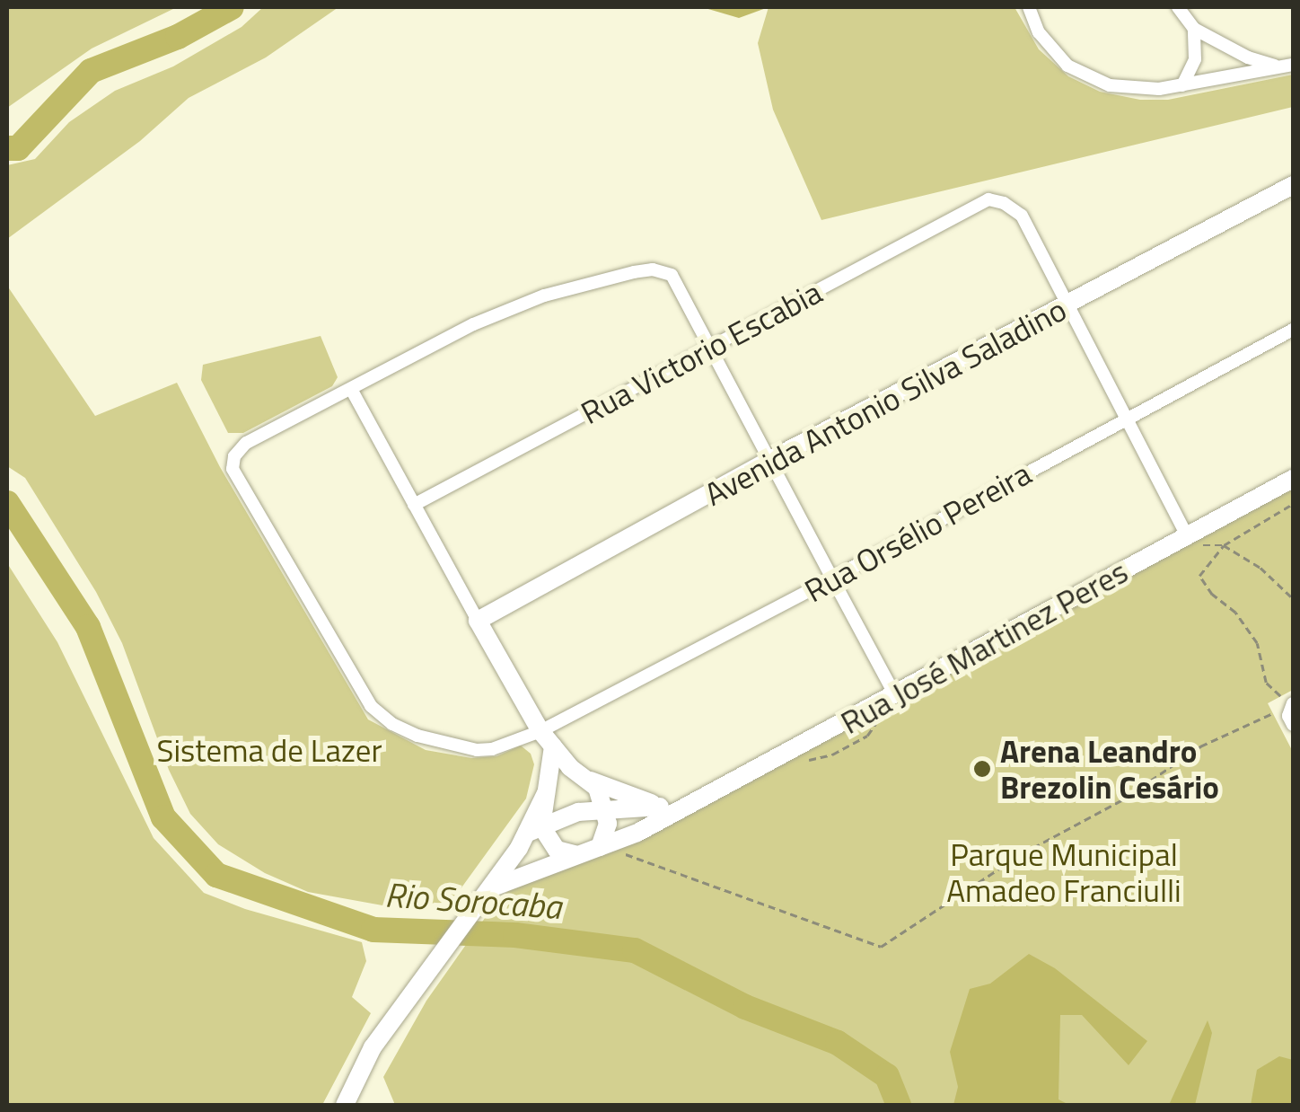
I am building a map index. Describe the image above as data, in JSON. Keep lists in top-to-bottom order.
{
  "streets": {
    "main road": ["Avenida Antonio Silva Saladino", "Rua José Martinez Peres"],
    "street": ["Rua Victorio Escabia", "Rua Orsélio Pereira"]
  },
  "crossings": [
    ["Rua Victorio Escabia", "Avenida Antonio Silva Saladino"]
  ],
  "water": ["Rio Sorocaba"],
  "parks": ["Sistema de Lazer", "Parque Municipal Amadeo Franciulli"],
  "places": ["Arena Leandro Brezolin Cesário"]
}
